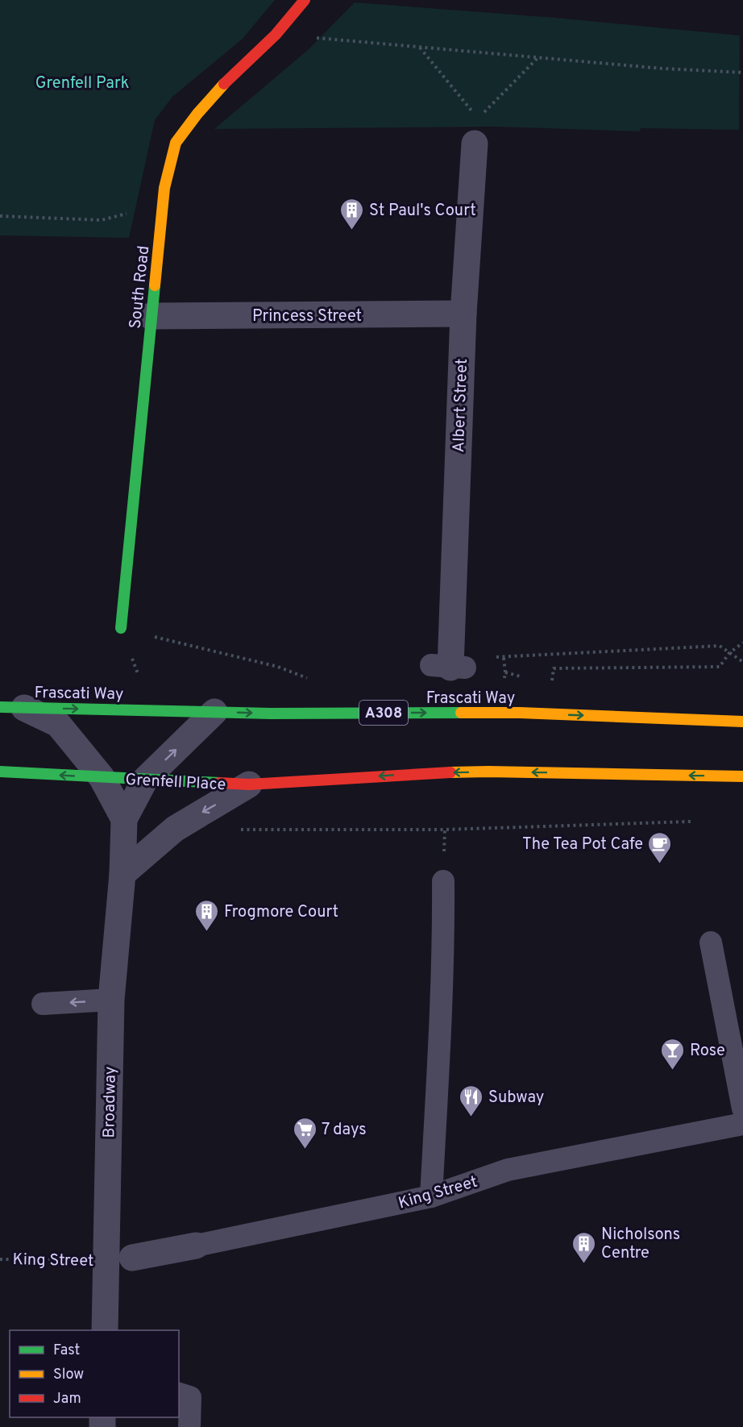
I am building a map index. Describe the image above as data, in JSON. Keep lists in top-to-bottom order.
{
  "streets": {
    "main road": [
      "South Road",
      "Frascati Way",
      "A308",
      "Grenfell Place"
    ],
    "street": [
      "Princess Street",
      "Albert Street",
      "Broadway",
      "King Street"
    ]
  },
  "crossings": [
    ["South Road", "Princess Street"],
    ["Princess Street", "Albert Street"],
    ["Frascati Way", "Grenfell Place"],
    ["Frascati Way", "Broadway"],
    ["Grenfell Place", "Broadway"],
    ["Broadway", "King Street"]
  ],
  "parks": ["Grenfell Park"],
  "places": {
    "building": ["St Paul's Court", "Frogmore Court", "Nicholsons Centre"],
    "cafe": ["The Tea Pot Cafe"],
    "bar": ["Rose"],
    "restaurant": ["Subway"],
    "supermarket": ["7 days"]
  },
  "legend": ["Fast", "Slow", "Jam"]
}
